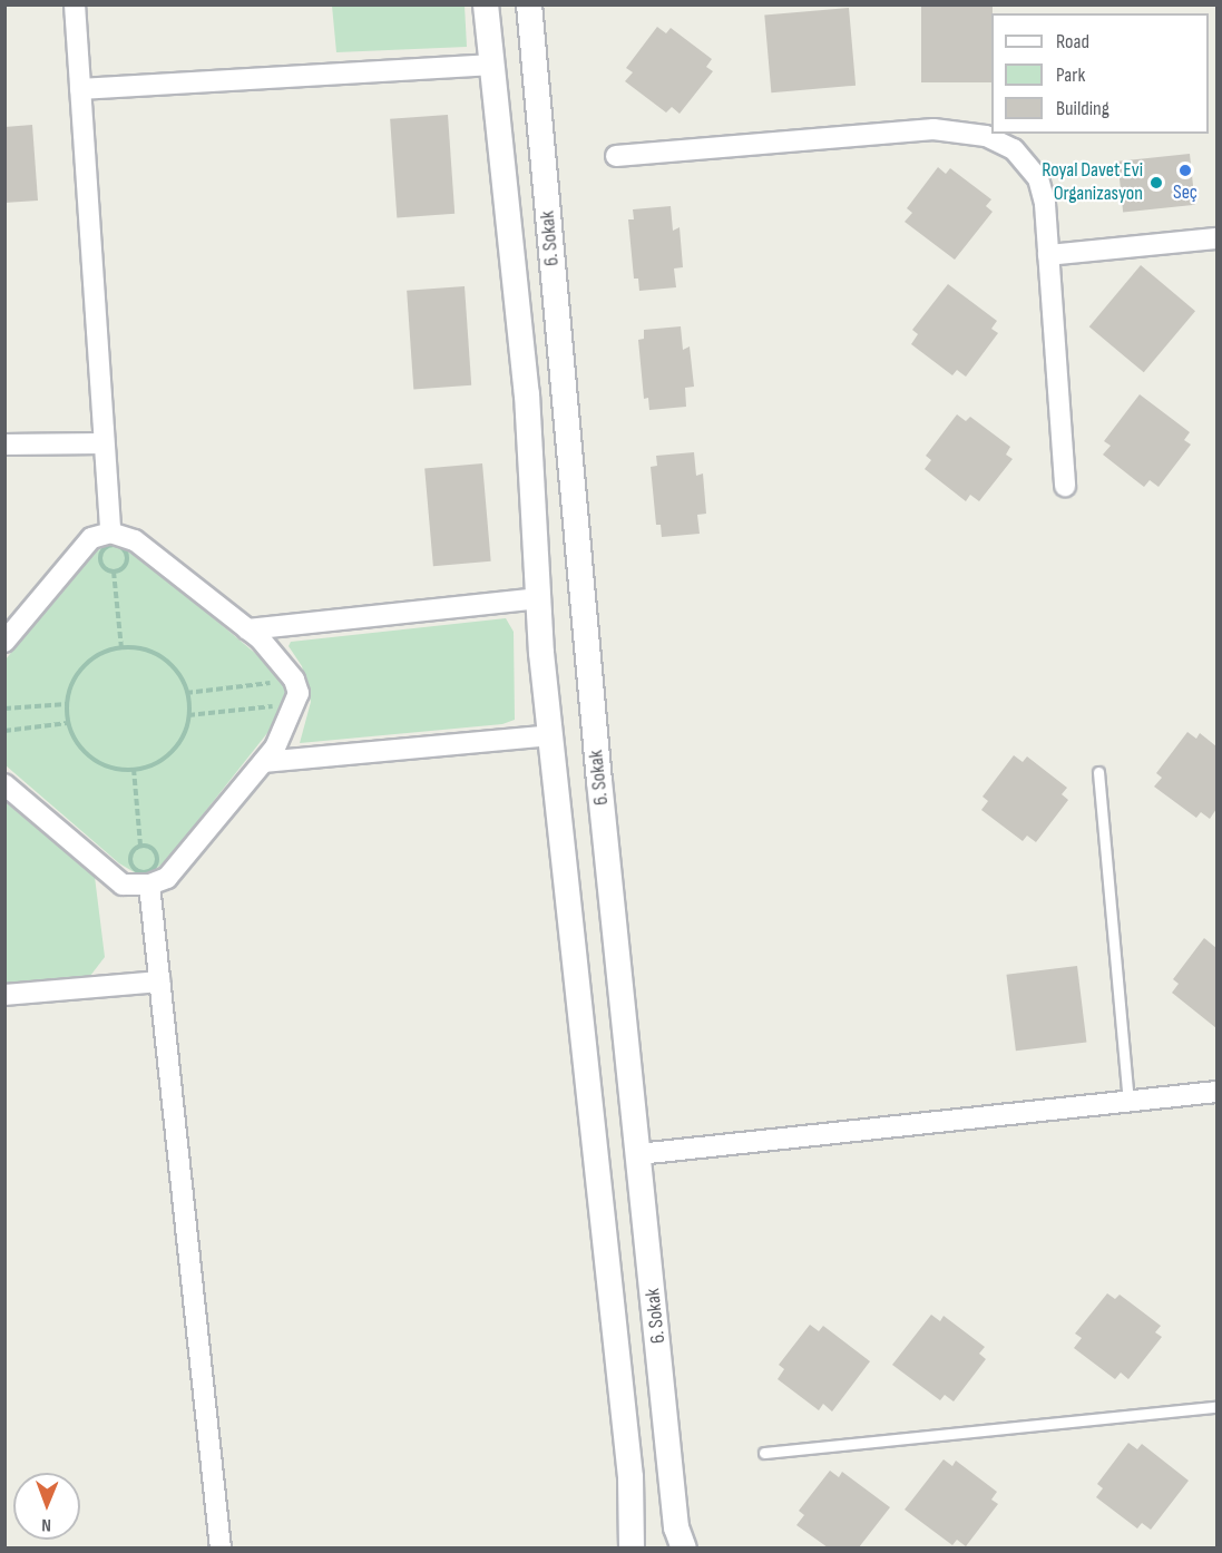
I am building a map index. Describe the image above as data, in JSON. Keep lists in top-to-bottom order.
{
  "streets": {
    "street": ["6. Sokak"]
  },
  "places": ["Seç", "Royal Davet Evi Organizasyon"],
  "legend": ["Road", "Park", "Building"],
  "north": "bottom"
}
